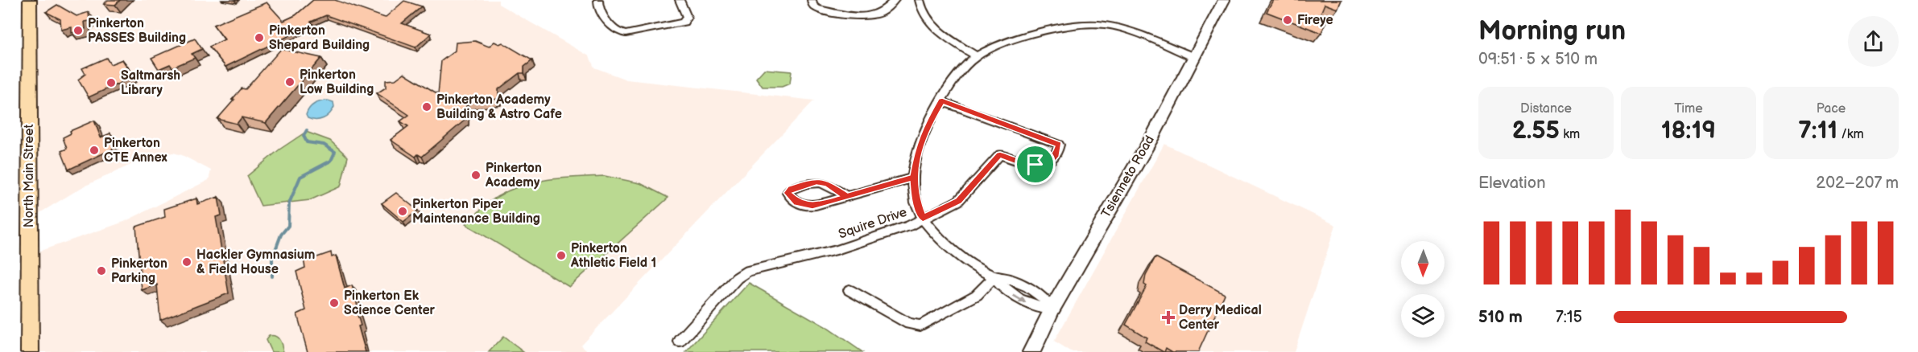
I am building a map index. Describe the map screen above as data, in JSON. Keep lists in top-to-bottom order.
{
  "streets": {
    "main road": ["North Main Street"],
    "street": ["Tsienneto Road", "Squire Drive"]
  },
  "places": {
    "other": [
      "Fireye",
      "Pinkerton PASSES Building",
      "Pinkerton Shepard Building",
      "Pinkerton Low Building",
      "Saltmarsh Library",
      "Pinkerton Academy Building & Astro Cafe",
      "Pinkerton CTE Annex",
      "Pinkerton Academy",
      "Pinkerton Piper Maintenance Building",
      "Pinkerton Athletic Field 1",
      "Hackler Gymnasium & Field House",
      "Pinkerton Parking",
      "Pinkerton Ek Science Center"
    ],
    "health": ["Derry Medical Center"]
  },
  "north": "bottom",
  "page": {
    "heading": ["Morning run", "09:51 · 5 × 510 m"],
    "stats": [
      ["Distance", "2.55 km"],
      ["Time", "18:19"],
      ["Pace", "7:11 /km"]
    ],
    "chart": ["Elevation", "202–207 m"],
    "list": [
      {
        "name": "510 m",
        "note": "7:15"
      }
    ]
  }
}
